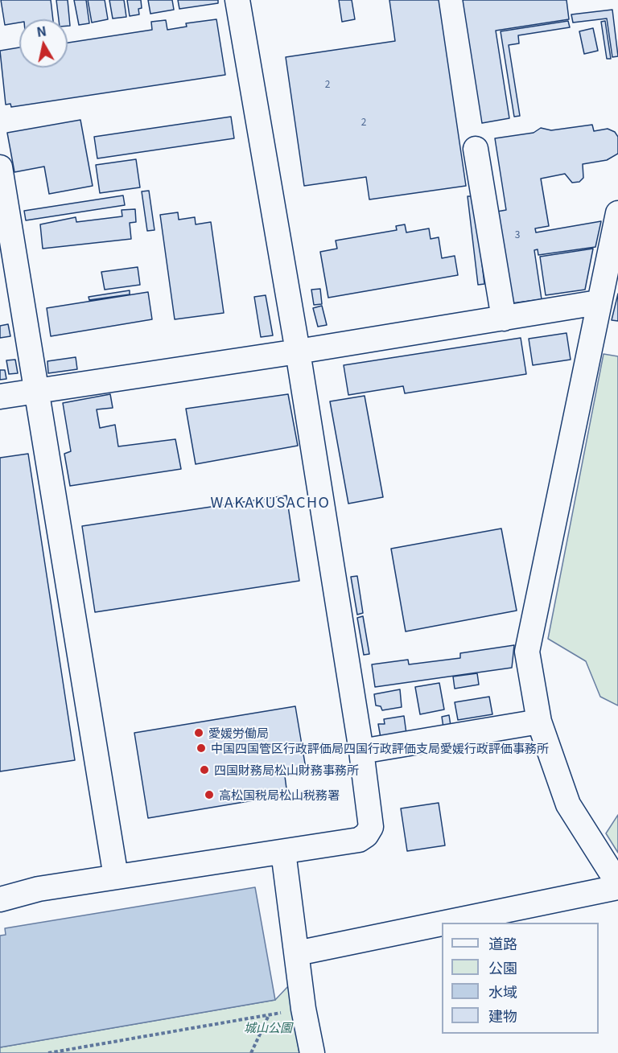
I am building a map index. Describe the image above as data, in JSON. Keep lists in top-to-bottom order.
{
  "districts": ["WAKAKUSACHO"],
  "parks": ["城山公園"],
  "places": [
    "愛媛労働局",
    "中国四国管区行政評価局四国行政評価支局愛媛行政評価事務所",
    "四国財務局松山財務事務所",
    "高松国税局松山税務署"
  ],
  "house_numbers": ["2", "2", "3"],
  "legend": [
    "道路",
    "公園",
    "水域",
    "建物"
  ],
  "north": "top"
}
